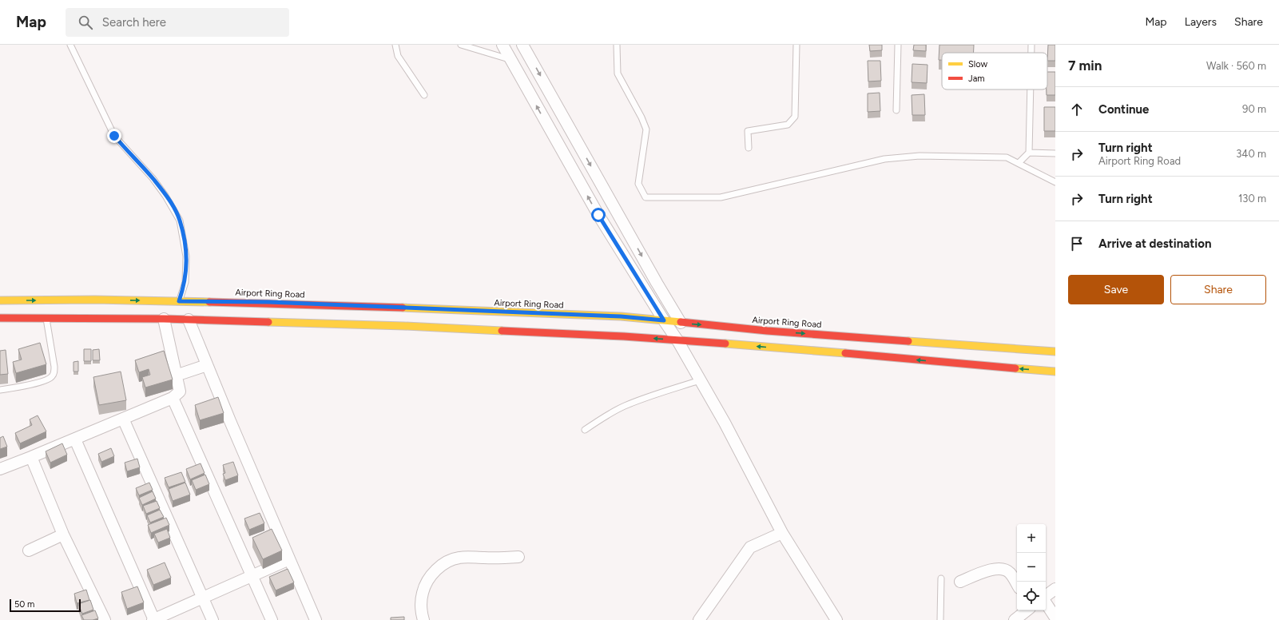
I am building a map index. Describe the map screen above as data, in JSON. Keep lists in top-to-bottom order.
{
  "streets": {
    "main road": ["Airport Ring Road"]
  },
  "legend": ["Slow", "Jam"],
  "scale_bar": "50 m",
  "page": {
    "header": "Map",
    "search": "Search here",
    "nav": ["Map", "Layers", "Share"],
    "heading": ["7 min", "Walk · 560 m"],
    "list": [
      ["Continue", "90 m"],
      ["Turn right", "Airport Ring Road", "340 m"],
      ["Turn right", "130 m"],
      "Arrive at destination"
    ],
    "buttons": ["Save", "Share"],
    "map_buttons": ["+", "−"],
    "scale": "50 m"
  }
}
